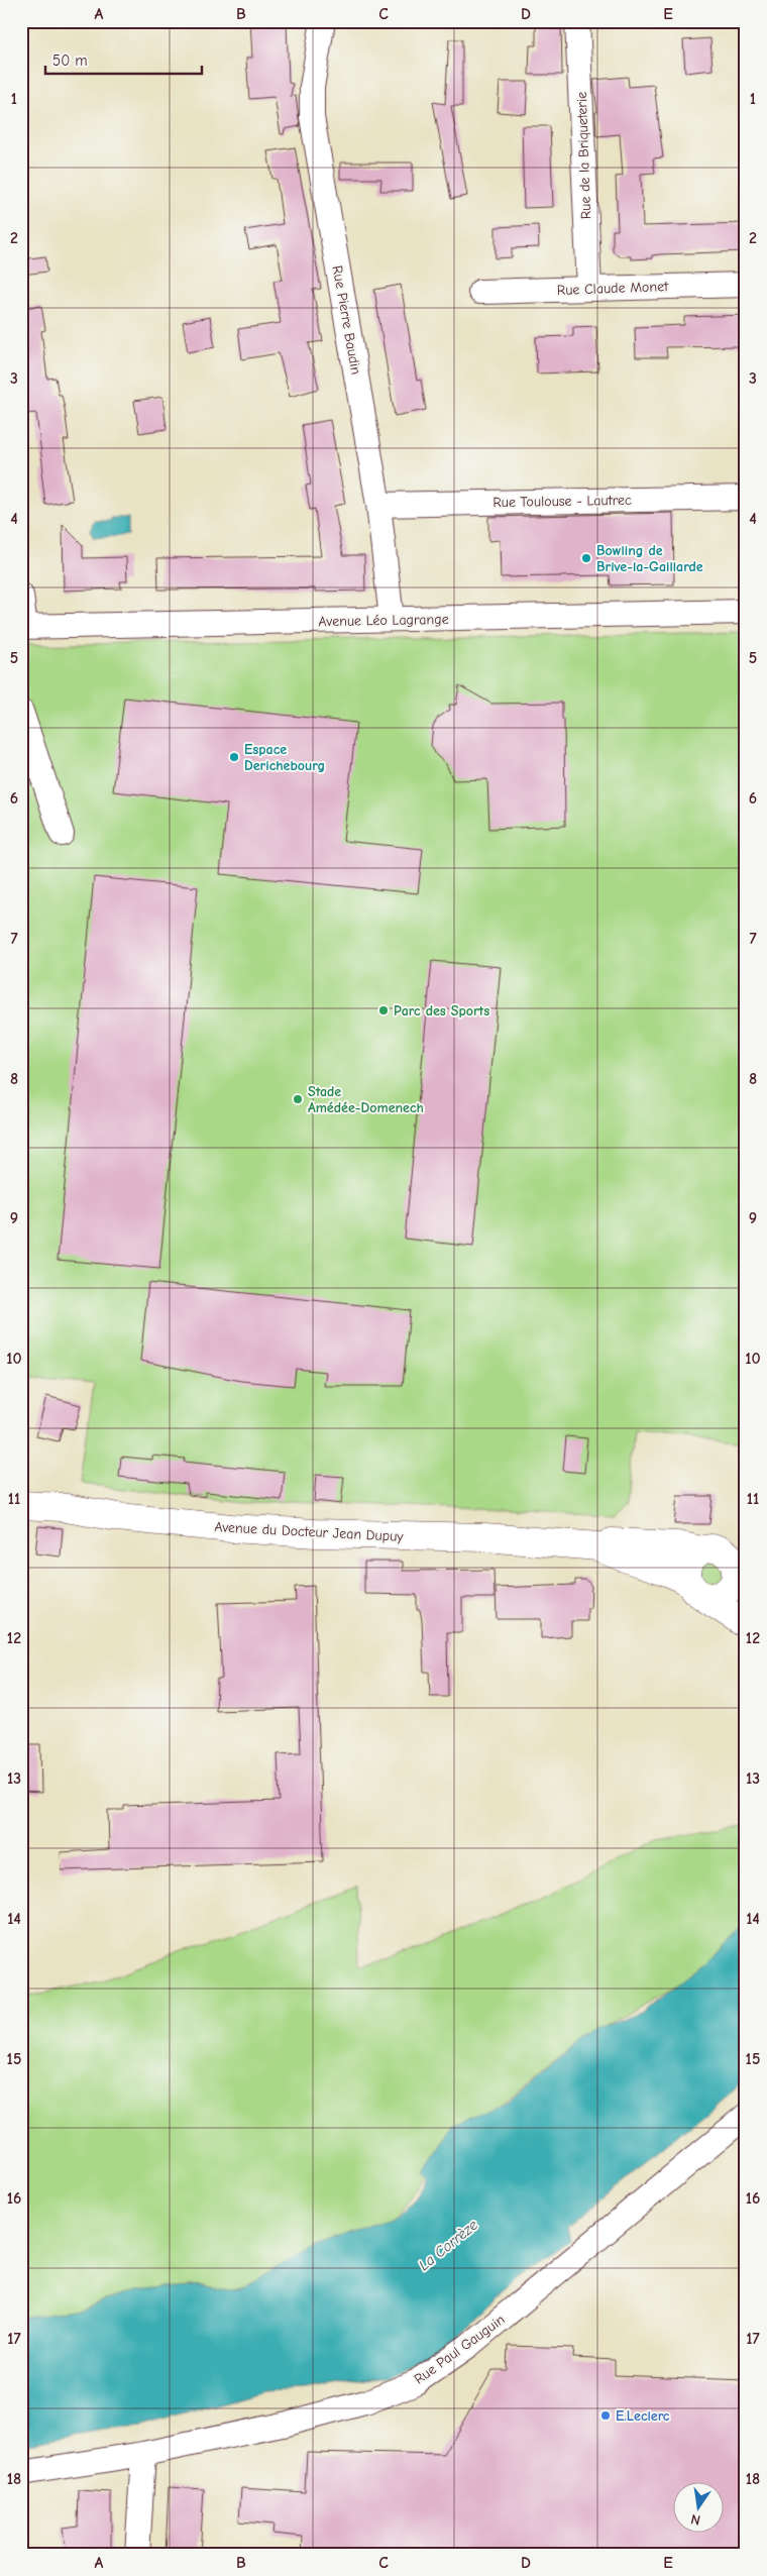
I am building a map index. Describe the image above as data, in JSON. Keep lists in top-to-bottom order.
{
  "streets": {
    "street": [
      "Rue de la Briqueterie",
      "Rue Claude Monet",
      "Rue Pierre Baudin",
      "Rue Toulouse - Lautrec",
      "Avenue Léo Lagrange",
      "Avenue du Docteur Jean Dupuy",
      "Rue Paul Gauguin"
    ]
  },
  "crossings": [
    ["Rue de la Briqueterie", "Rue Claude Monet"],
    ["Rue Pierre Baudin", "Rue Toulouse - Lautrec"],
    ["Rue Pierre Baudin", "Avenue Léo Lagrange"]
  ],
  "water": ["La Corrèze"],
  "places": [
    "Bowling de Brive-la-Gaillarde",
    "Espace Derichebourg",
    "Parc des Sports",
    "Stade Amédée-Domenech",
    "E.Leclerc"
  ],
  "scale_bar": "50 m",
  "north": "bottom",
  "grid": {
    "columns": [
      "A",
      "B",
      "C",
      "D",
      "E"
    ],
    "rows": [
      "1",
      "2",
      "3",
      "4",
      "5",
      "6",
      "7",
      "8",
      "9",
      "10",
      "11",
      "12",
      "13",
      "14",
      "15",
      "16",
      "17",
      "18"
    ]
  }
}
